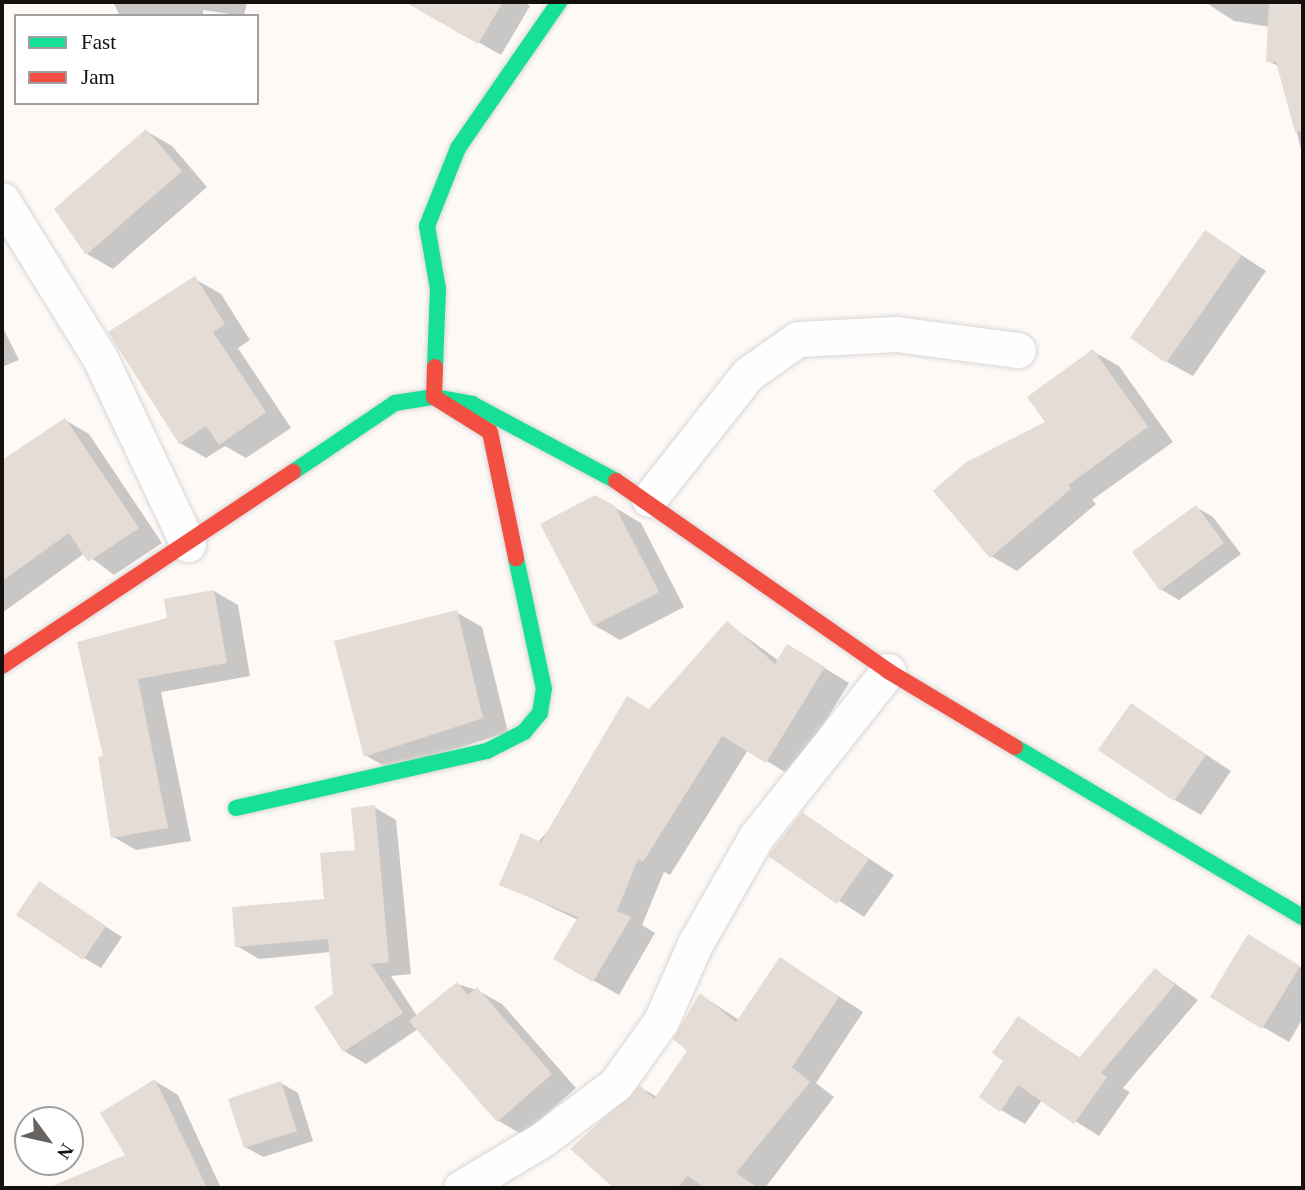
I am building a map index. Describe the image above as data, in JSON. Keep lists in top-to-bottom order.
{
  "legend": ["Fast", "Jam"],
  "north": "bottom right"
}
